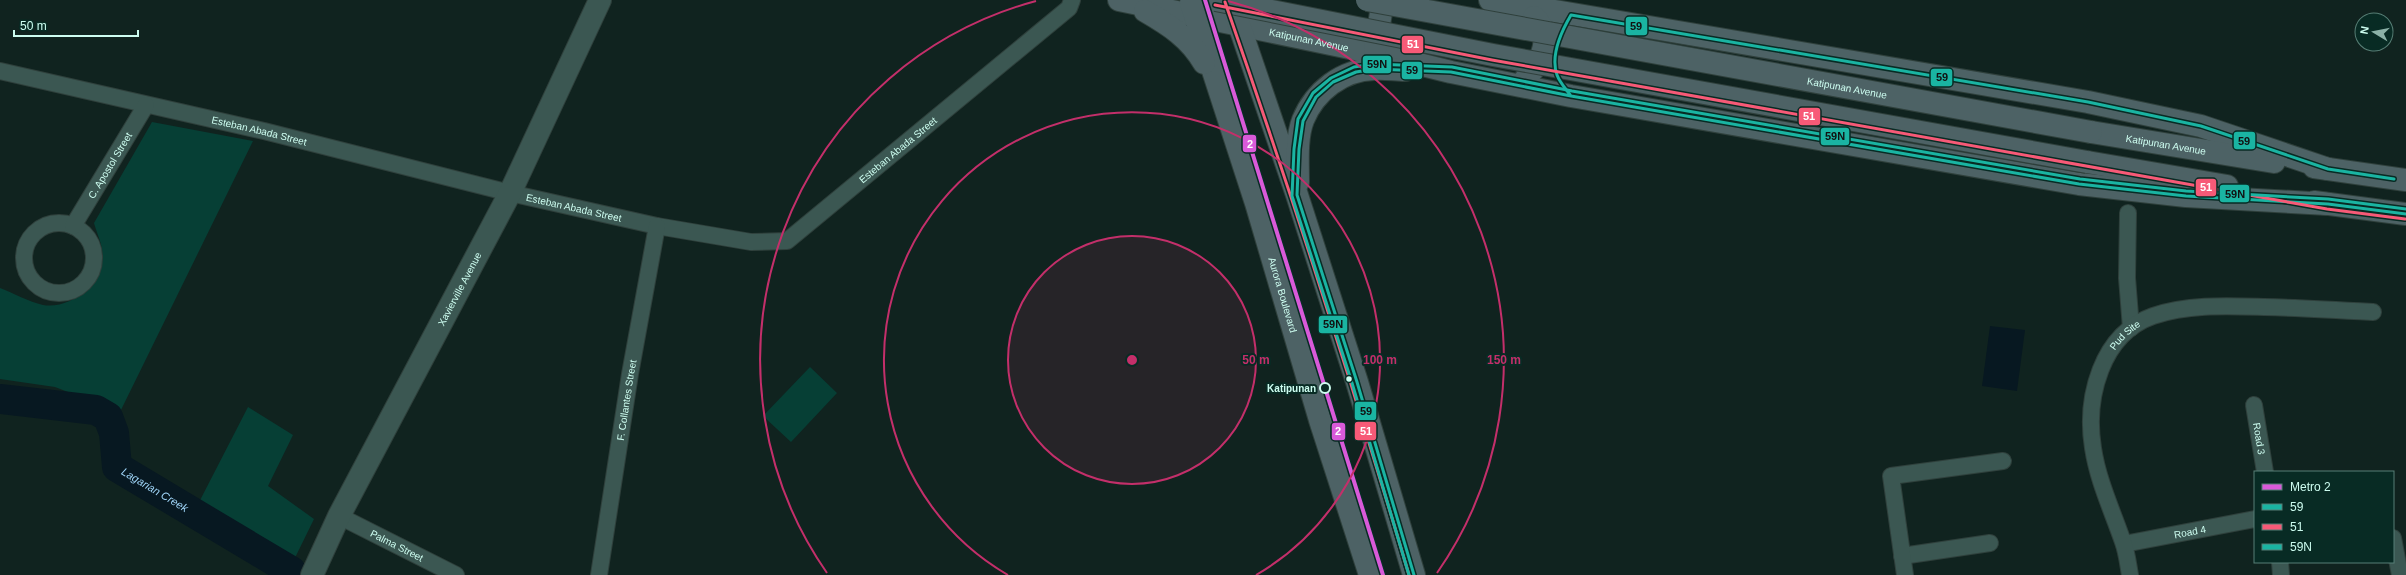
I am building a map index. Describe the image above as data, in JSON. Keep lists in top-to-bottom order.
{
  "streets": {
    "main road": ["Katipunan Avenue", "Xavierville Avenue", "Aurora Boulevard"],
    "street": [
      "Esteban Abada Street",
      "C. Apostol Street",
      "Pud Site",
      "F. Collantes Street",
      "Road 3",
      "Road 4",
      "Palma Street"
    ]
  },
  "crossings": [
    ["Katipunan Avenue", "Aurora Boulevard"],
    ["Esteban Abada Street", "C. Apostol Street"],
    ["Esteban Abada Street", "Xavierville Avenue"],
    ["Esteban Abada Street", "F. Collantes Street"],
    ["Xavierville Avenue", "Palma Street"],
    ["Pud Site", "Road 4"]
  ],
  "water": ["Lagarian Creek"],
  "places": ["Katipunan"],
  "lines": [
    "metro line 2",
    "transit line 51",
    "transit line 59",
    "transit line 59N"
  ],
  "legend": [
    "Metro 2",
    "59",
    "51",
    "59N"
  ],
  "scale_bar": "50 m",
  "north": "left",
  "rings": ["50 m", "100 m", "150 m"]
}
